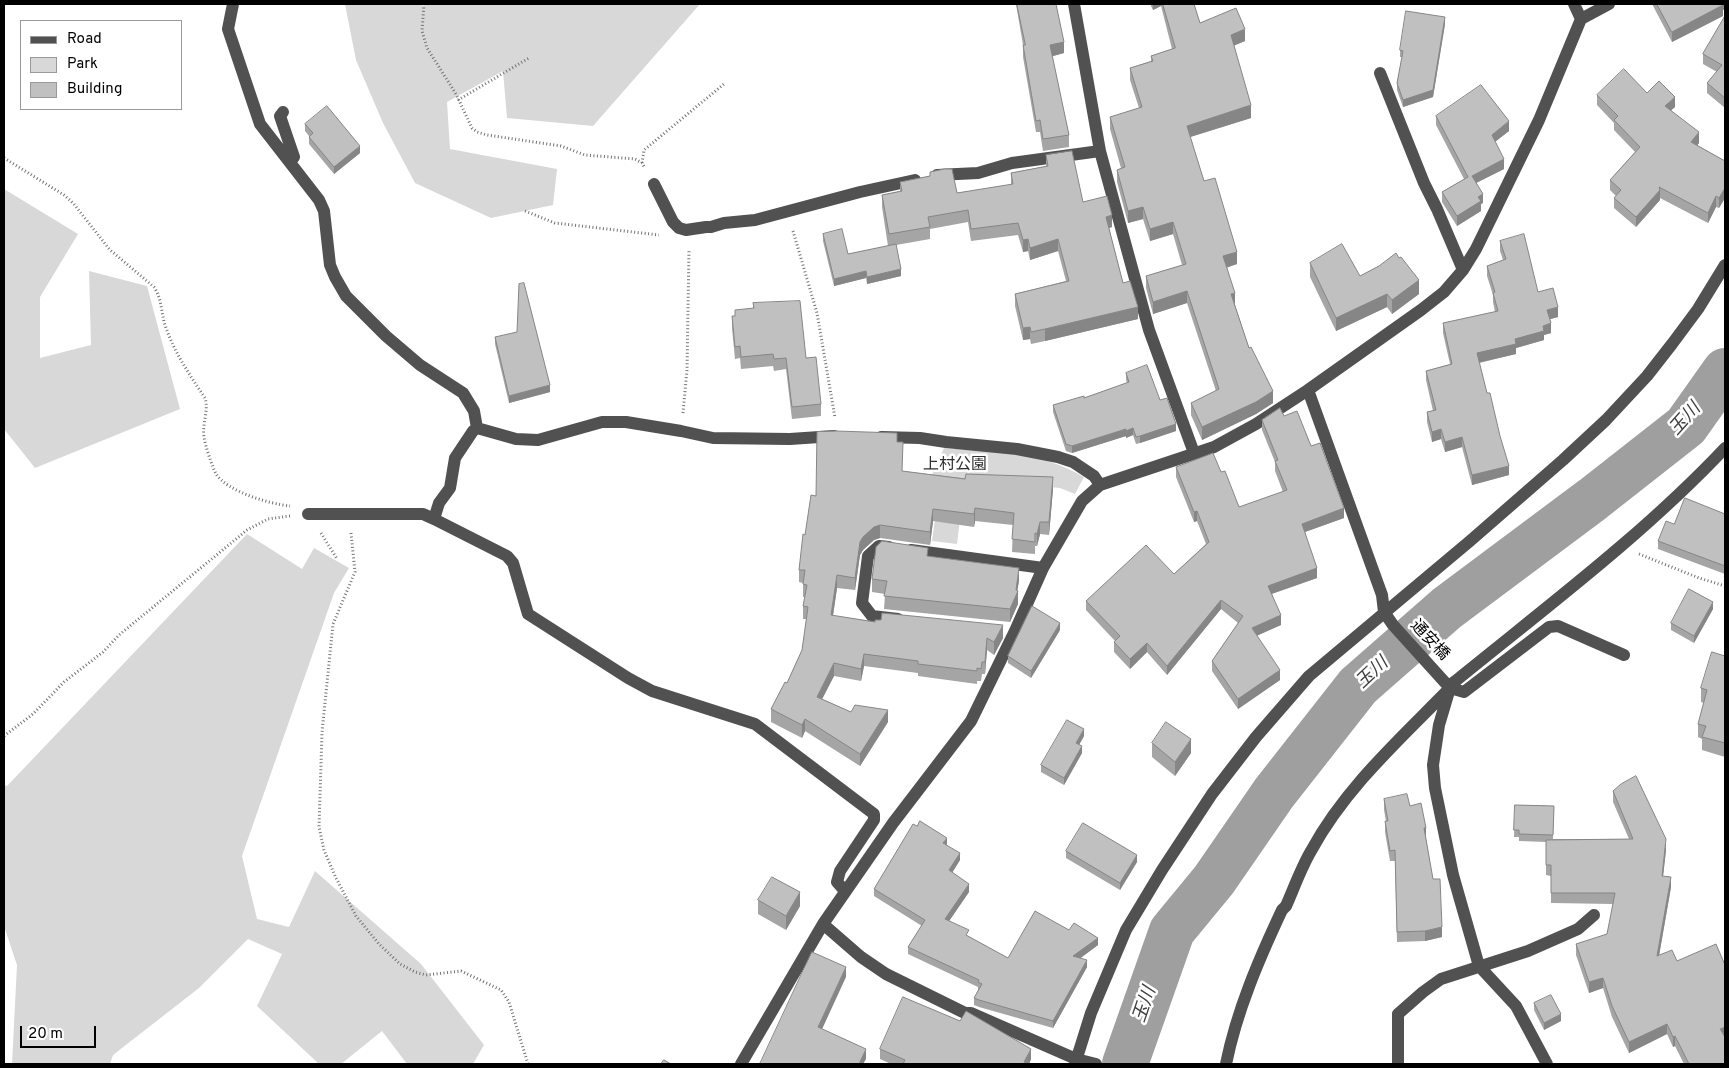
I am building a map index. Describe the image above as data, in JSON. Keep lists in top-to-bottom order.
{
  "streets": {
    "street": ["通安橋"]
  },
  "water": ["玉川"],
  "parks": ["上村公園"],
  "legend": ["Road", "Park", "Building"],
  "scale_bar": "20 m"
}
